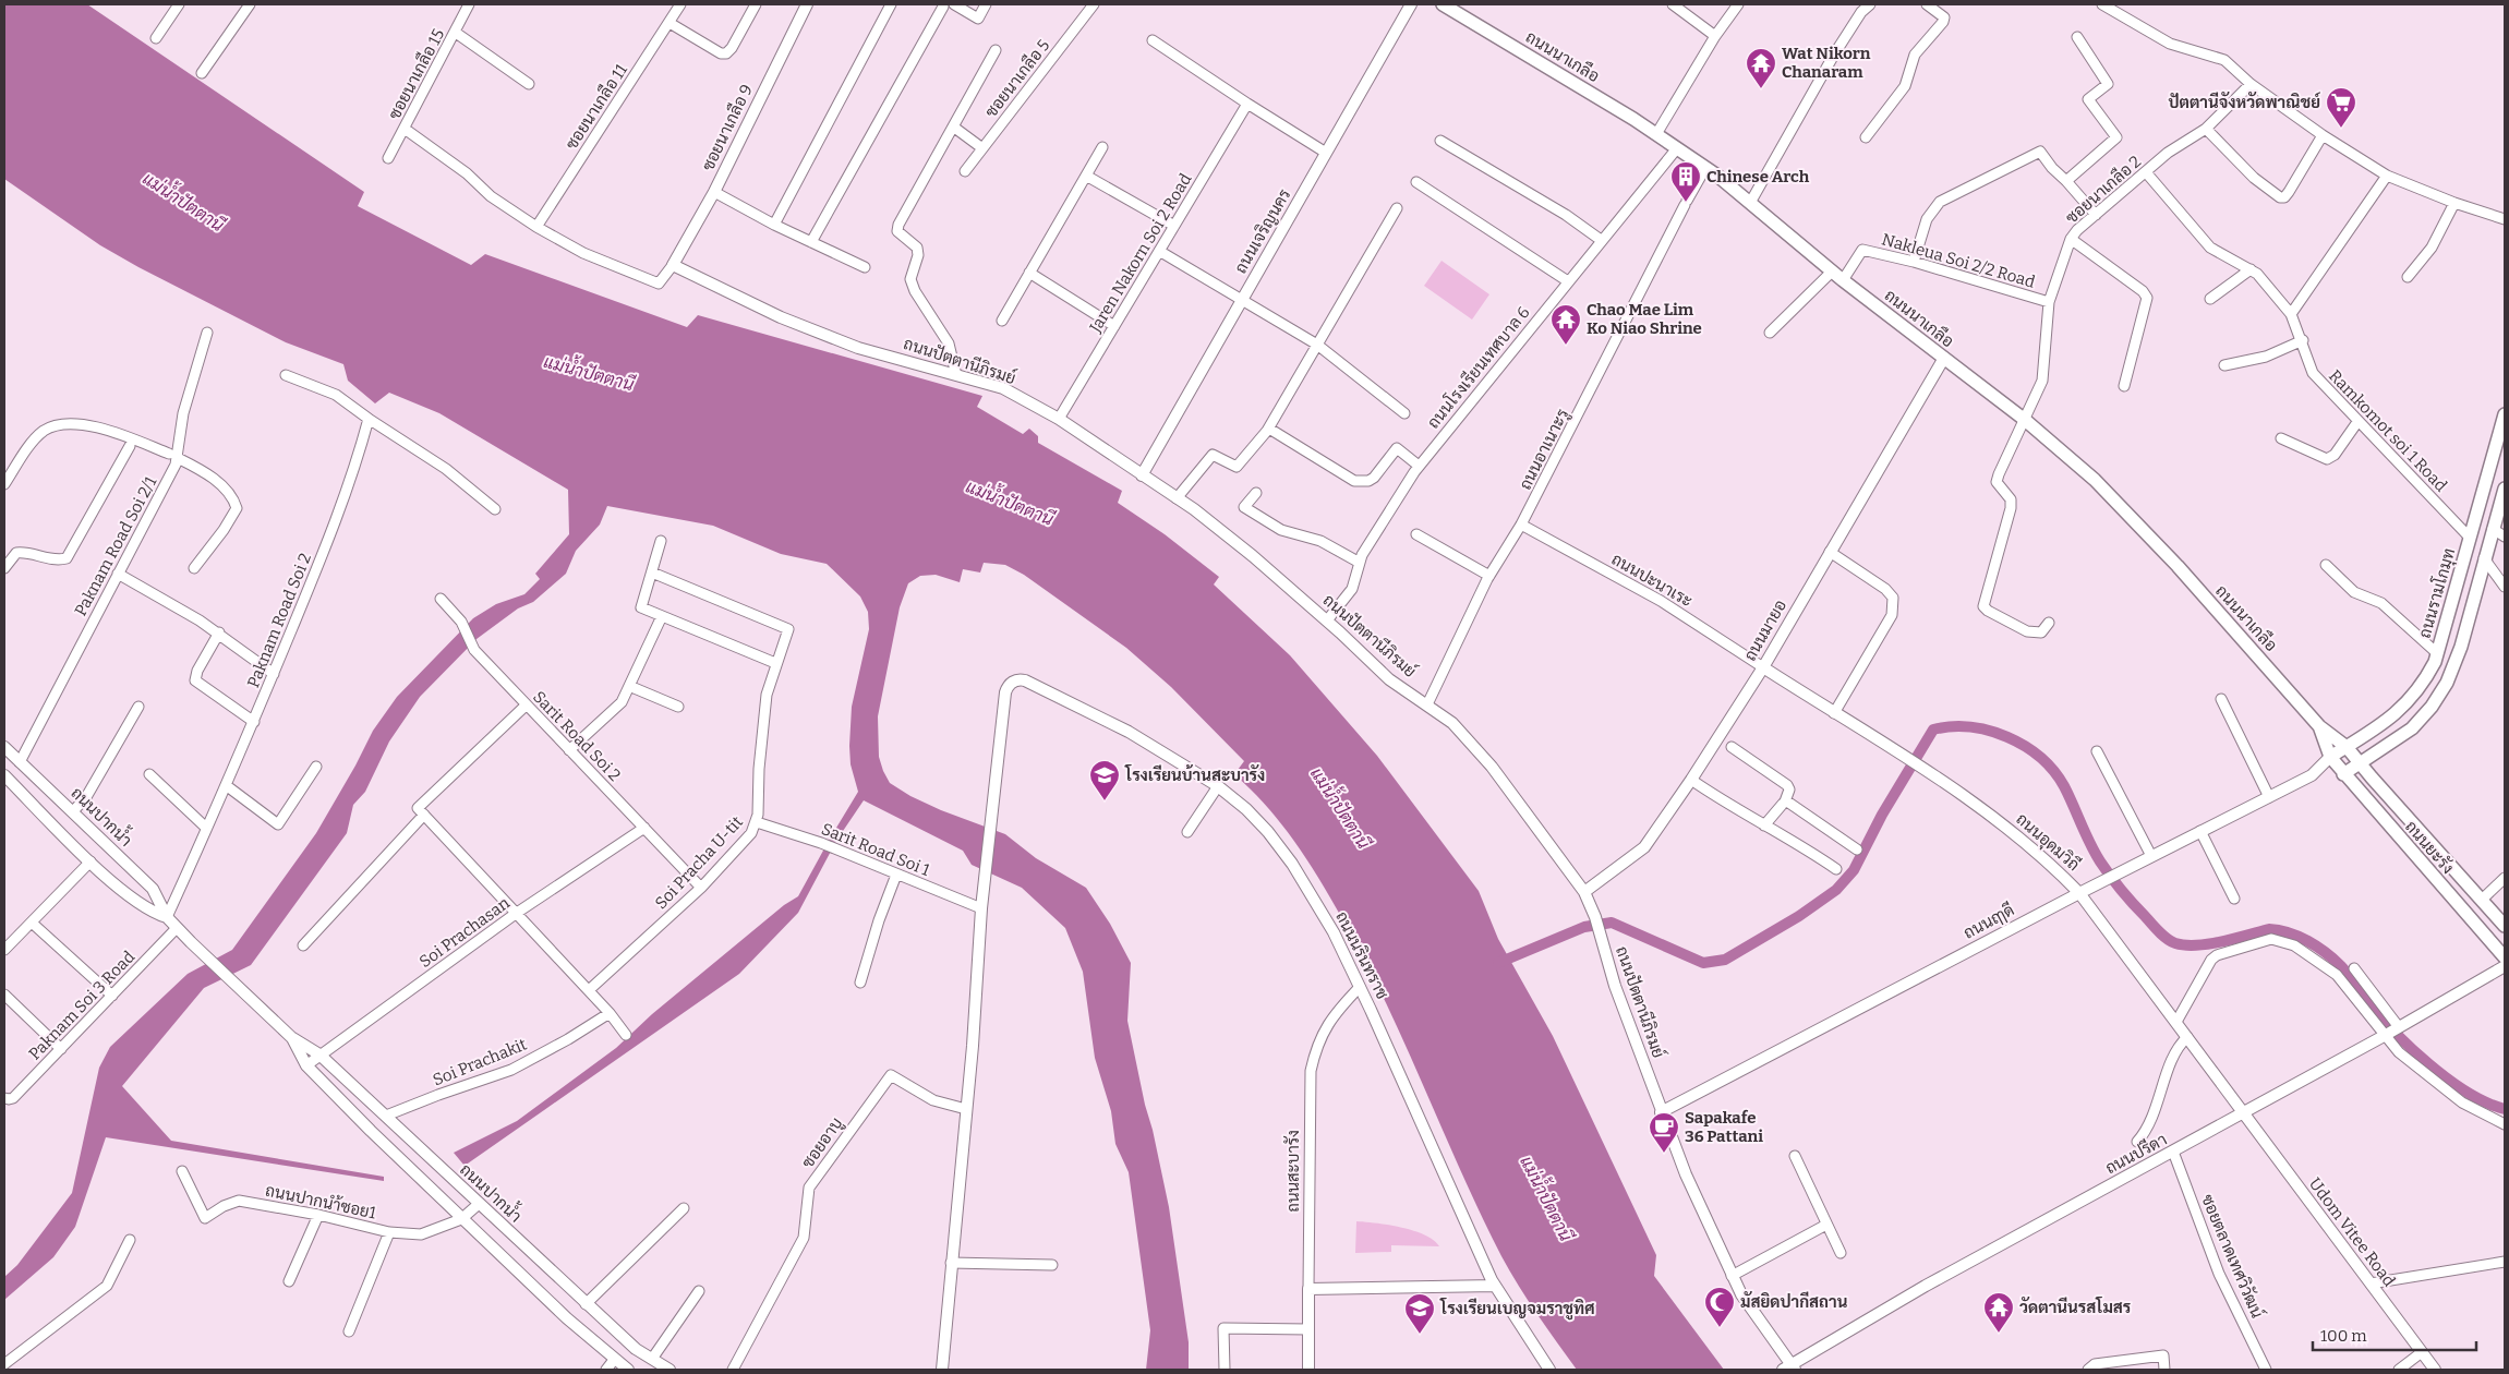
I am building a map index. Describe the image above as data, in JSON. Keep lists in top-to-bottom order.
{
  "streets": {
    "main road": ["ถนนนาเกลือ", "ถนนรามโกมุท", "ถนนยะรัง"],
    "street": [
      "ซอยนาเกลือ 15",
      "ซอยนาเกลือ 5",
      "ซอยนาเกลือ 11",
      "ซอยนาเกลือ 9",
      "ซอยนาเกลือ 2",
      "ถนนเจริญนคร",
      "Jaren Nakorn Soi 2 Road",
      "Nakleua Soi 2/2 Road",
      "ถนนปัตตานีภิรมย์",
      "ถนนโรงเรียนเทศบาล 6",
      "Ramkomot soi 1 Road",
      "ถนนอาเนาะรู",
      "Paknam Road Soi 2/1",
      "ถนนปะนาเระ",
      "Paknam Road Soi 2",
      "ถนนมายอ",
      "Sarit Road Soi 2",
      "ถนนปากน้ำ",
      "ถนนอุดมวิถี",
      "Sarit Road Soi 1",
      "Soi Pracha U-tit",
      "ถนนฤๅดี",
      "Soi Prachasan",
      "ถนนนรินทราช",
      "Paknam Soi 3 Road",
      "Soi Prachakit",
      "ซอยอาบู",
      "ถนนปรีดา",
      "ถนนสะบารัง",
      "ถนนปากนำ้ซอย1",
      "Udom Vitee Road",
      "ซอยตลาดเทศวิวัฒน์"
    ]
  },
  "crossings": [
    ["ถนนนาเกลือ", "ซอยนาเกลือ 2"],
    ["ถนนนาเกลือ", "Nakleua Soi 2/2 Road"],
    ["ถนนนาเกลือ", "ถนนโรงเรียนเทศบาล 6"],
    ["ถนนนาเกลือ", "ถนนอาเนาะรู"],
    ["ถนนนาเกลือ", "ถนนรามโกมุท"],
    ["ถนนนาเกลือ", "ถนนมายอ"],
    ["ถนนนาเกลือ", "ถนนยะรัง"],
    ["ถนนนาเกลือ", "ถนนฤๅดี"],
    ["ซอยนาเกลือ 9", "ถนนปัตตานีภิรมย์"],
    ["ซอยนาเกลือ 2", "Nakleua Soi 2/2 Road"],
    ["ซอยนาเกลือ 2", "Ramkomot soi 1 Road"],
    ["ถนนเจริญนคร", "ถนนปัตตานีภิรมย์"],
    ["Jaren Nakorn Soi 2 Road", "ถนนปัตตานีภิรมย์"],
    ["ถนนปัตตานีภิรมย์", "ถนนโรงเรียนเทศบาล 6"],
    ["ถนนปัตตานีภิรมย์", "ถนนอาเนาะรู"],
    ["ถนนปัตตานีภิรมย์", "ถนนมายอ"],
    ["ถนนปัตตานีภิรมย์", "ถนนฤๅดี"],
    ["ถนนปัตตานีภิรมย์", "ถนนปรีดา"],
    ["Ramkomot soi 1 Road", "ถนนรามโกมุท"],
    ["ถนนอาเนาะรู", "ถนนปะนาเระ"],
    ["Paknam Road Soi 2/1", "ถนนปากน้ำ"],
    ["ถนนปะนาเระ", "ถนนมายอ"],
    ["ถนนปะนาเระ", "ถนนอุดมวิถี"],
    ["ถนนรามโกมุท", "ถนนยะรัง"],
    ["ถนนรามโกมุท", "ถนนฤๅดี"],
    ["Paknam Road Soi 2", "ถนนปากน้ำ"],
    ["ถนนมายอ", "ถนนอุดมวิถี"],
    ["Sarit Road Soi 2", "Soi Pracha U-tit"],
    ["Sarit Road Soi 2", "Soi Prachasan"],
    ["ถนนปากน้ำ", "Soi Prachasan"],
    ["ถนนปากน้ำ", "Paknam Soi 3 Road"],
    ["ถนนปากน้ำ", "Soi Prachakit"],
    ["ถนนปากน้ำ", "ถนนปากนำ้ซอย1"],
    ["ถนนอุดมวิถี", "ถนนฤๅดี"],
    ["ถนนอุดมวิถี", "ถนนปรีดา"],
    ["ถนนอุดมวิถี", "Udom Vitee Road"],
    ["ถนนยะรัง", "ถนนฤๅดี"],
    ["Sarit Road Soi 1", "Soi Pracha U-tit"],
    ["Sarit Road Soi 1", "ถนนนรินทราช"],
    ["ถนนนรินทราช", "ถนนสะบารัง"],
    ["ถนนปรีดา", "Udom Vitee Road"],
    ["ถนนปรีดา", "ซอยตลาดเทศวิวัฒน์"]
  ],
  "water": ["แม่น้ำปัตตานี"],
  "places": {
    "temple": ["Wat Nikorn Chanaram", "Chao Mae Lim Ko Niao Shrine", "วัดตานีนรสโมสร"],
    "supermarket": ["ปัตตานีจังหวัดพาณิชย์"],
    "building": ["Chinese Arch"],
    "school or university": ["โรงเรียนบ้านสะบารัง", "โรงเรียนเบญจมราชูทิศ"],
    "cafe": ["Sapakafe 36 Pattani"],
    "mosque": ["มัสยิดปากีสถาน"]
  },
  "scale_bar": "100 m"
}
